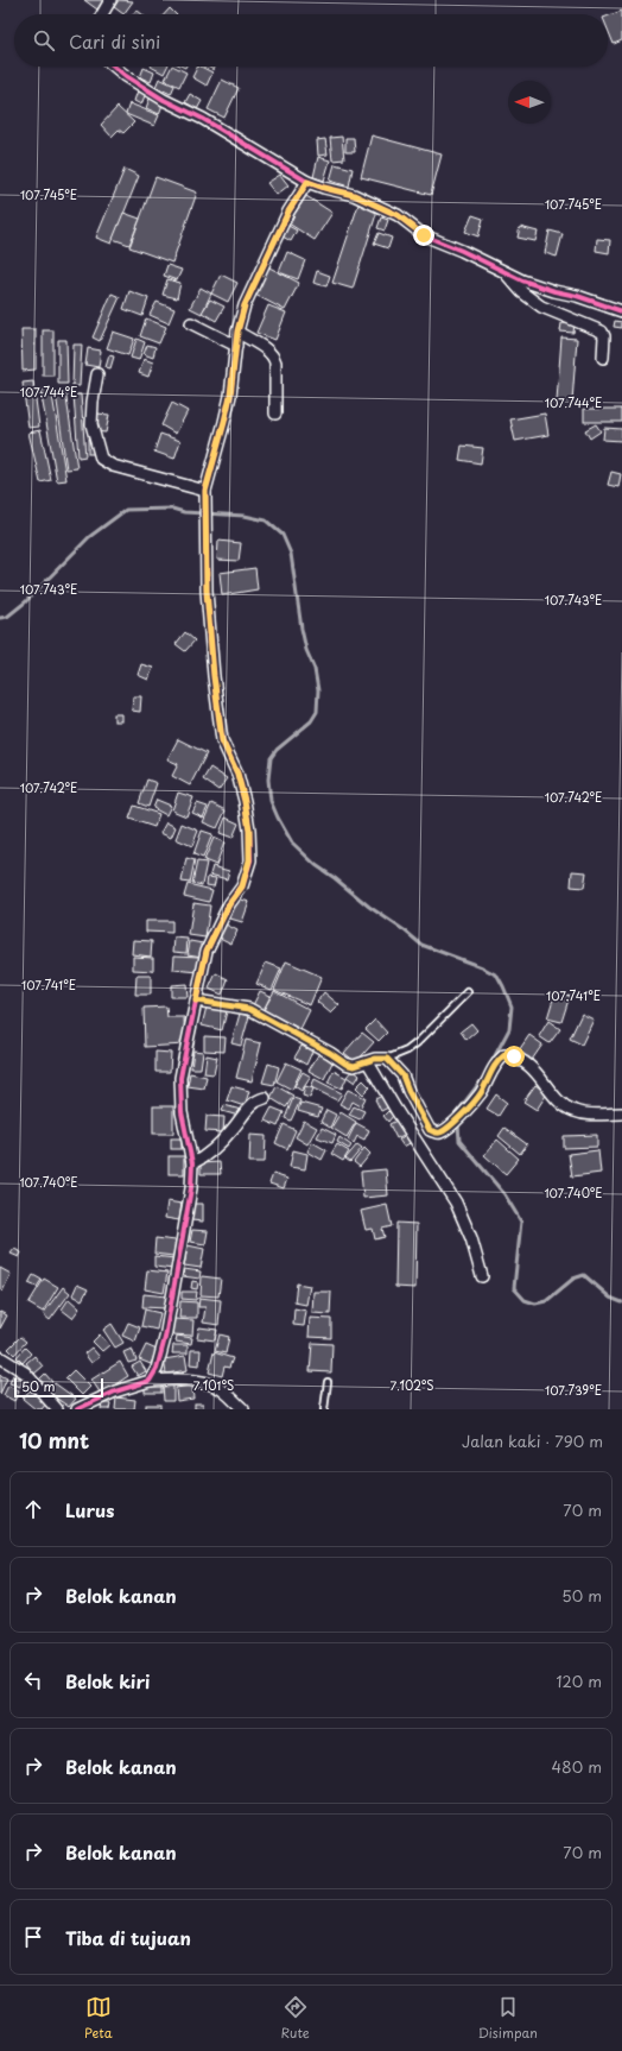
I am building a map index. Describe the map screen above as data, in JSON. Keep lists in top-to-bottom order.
{
  "scale_bar": "50 m",
  "north": "left",
  "page": {
    "search": "Cari di sini",
    "scale": "50 m",
    "heading": ["10 mnt", "Jalan kaki · 790 m"],
    "list": [
      ["Lurus", "70 m"],
      ["Belok kanan", "50 m"],
      ["Belok kiri", "120 m"],
      ["Belok kanan", "480 m"],
      ["Belok kanan", "70 m"],
      "Tiba di tujuan"
    ],
    "nav": ["Peta", "Rute", "Disimpan"]
  },
  "coordinates": [
    "107.745°E",
    "107.744°E",
    "107.743°E",
    "107.742°E",
    "107.741°E",
    "107.740°E",
    "7.101°S",
    "7.102°S",
    "107.739°E"
  ]
}
